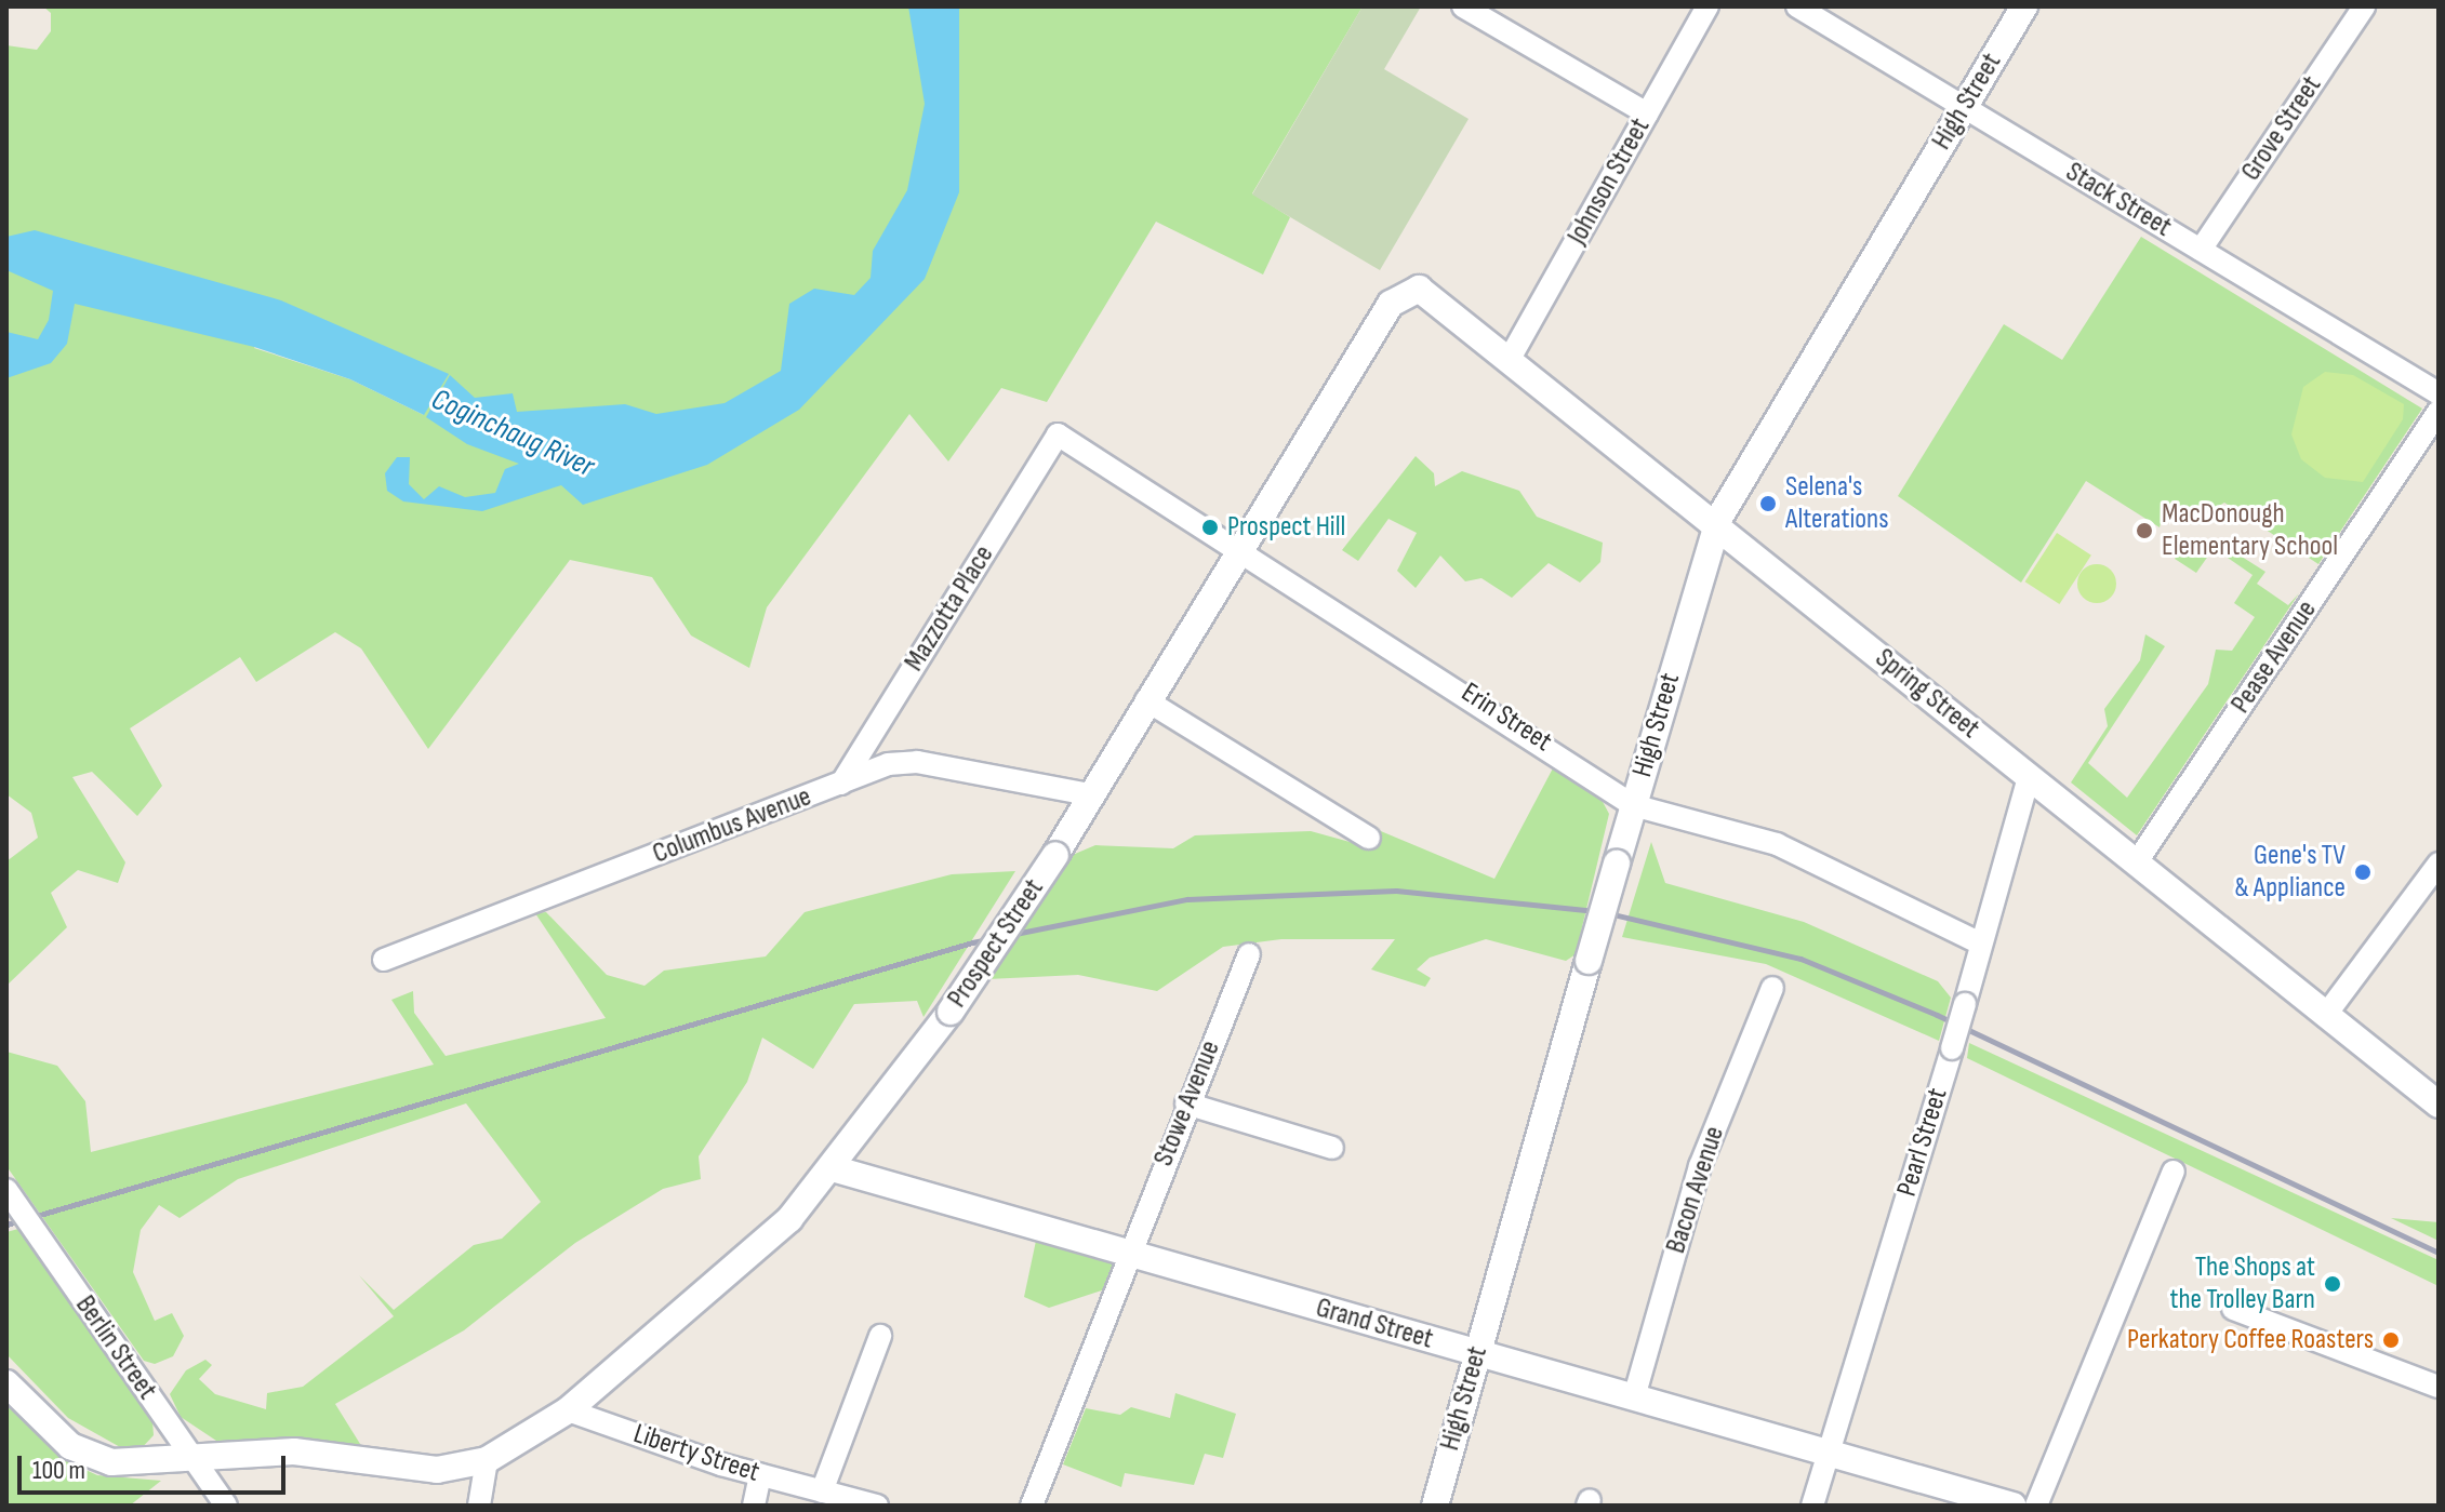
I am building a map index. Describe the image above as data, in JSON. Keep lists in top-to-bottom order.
{
  "streets": {
    "street": [
      "High Street",
      "Grove Street",
      "Johnson Street",
      "Stack Street",
      "Mazzotta Place",
      "Pease Avenue",
      "Spring Street",
      "Erin Street",
      "Columbus Avenue",
      "Prospect Street",
      "Stowe Avenue",
      "Pearl Street",
      "Bacon Avenue",
      "Grand Street",
      "Berlin Street",
      "Liberty Street"
    ]
  },
  "crossings": [
    ["High Street", "Stack Street"],
    ["High Street", "Spring Street"],
    ["High Street", "Erin Street"],
    ["High Street", "Grand Street"],
    ["Grove Street", "Stack Street"],
    ["Johnson Street", "Spring Street"],
    ["Mazzotta Place", "Erin Street"],
    ["Mazzotta Place", "Columbus Avenue"],
    ["Pease Avenue", "Spring Street"],
    ["Spring Street", "Prospect Street"],
    ["Spring Street", "Pearl Street"],
    ["Erin Street", "Prospect Street"],
    ["Erin Street", "Pearl Street"],
    ["Columbus Avenue", "Prospect Street"],
    ["Prospect Street", "Grand Street"],
    ["Prospect Street", "Liberty Street"],
    ["Stowe Avenue", "Grand Street"],
    ["Pearl Street", "Grand Street"],
    ["Bacon Avenue", "Grand Street"]
  ],
  "water": ["Coginchaug River"],
  "places": [
    "Selena's Alterations",
    "Prospect Hill",
    "MacDonough Elementary School",
    "Gene's TV & Appliance",
    "The Shops at the Trolley Barn",
    "Perkatory Coffee Roasters"
  ],
  "scale_bar": "100 m"
}
